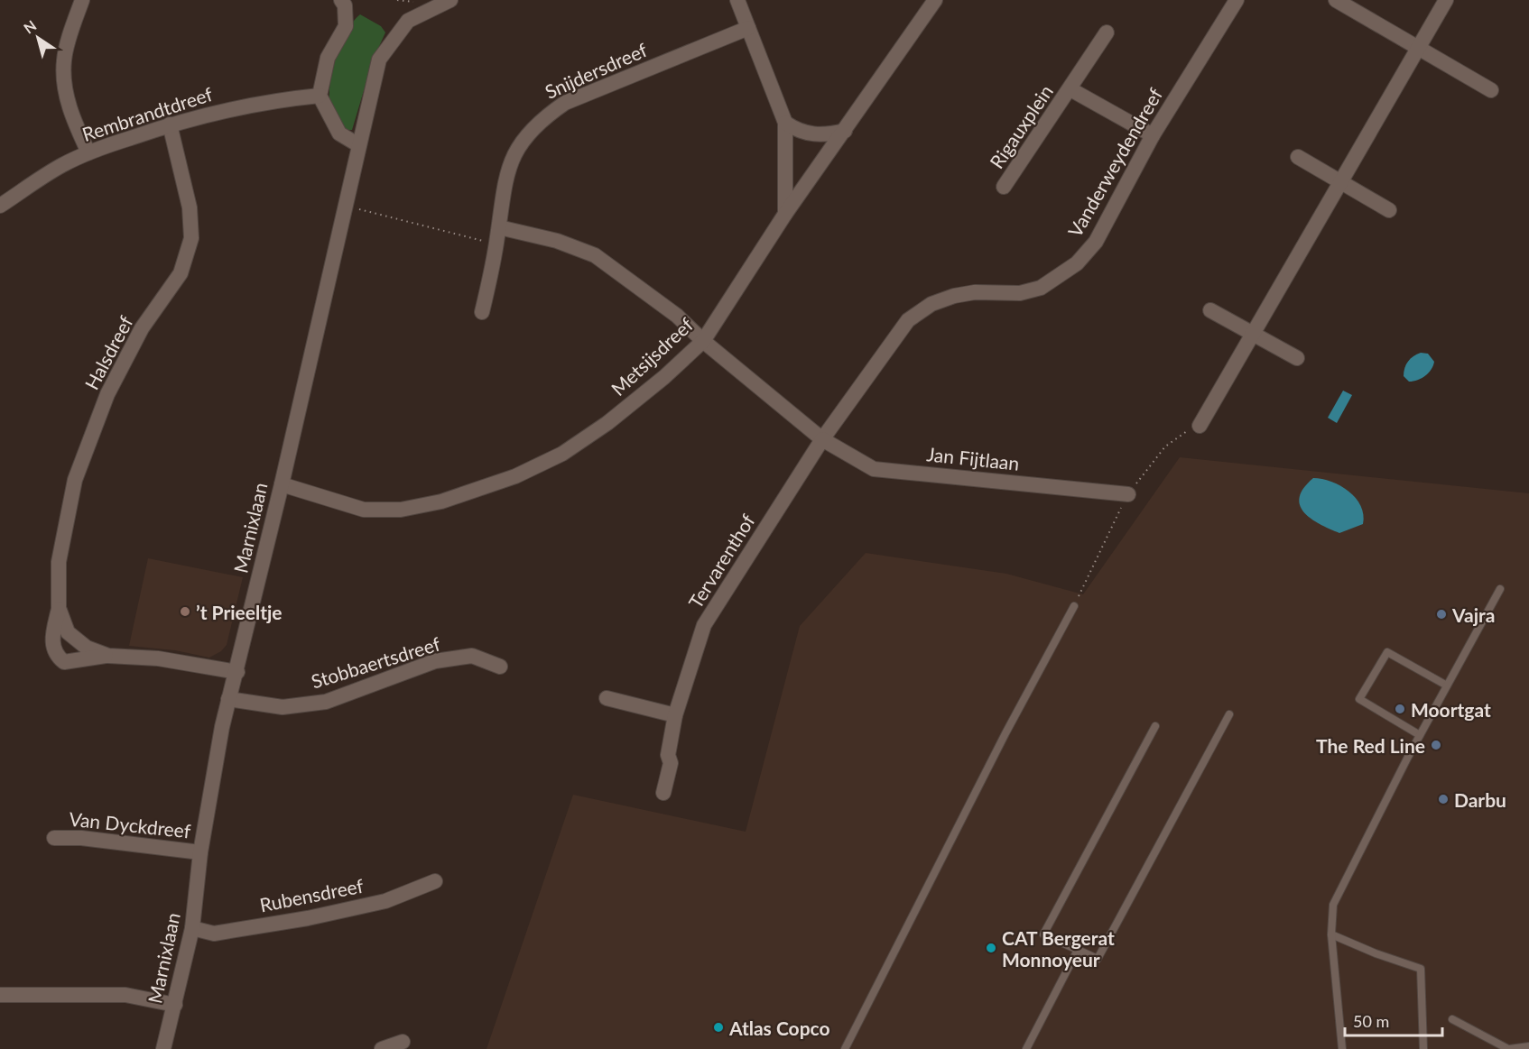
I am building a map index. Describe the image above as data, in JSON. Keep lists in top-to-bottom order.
{
  "streets": {
    "street": [
      "Snijdersdreef",
      "Rembrandtdreef",
      "Rigauxplein",
      "Vanderweydendreef",
      "Halsdreef",
      "Metsijsdreef",
      "Jan Fijtlaan",
      "Marnixlaan",
      "Tervarenthof",
      "Stobbaertsdreef",
      "Van Dyckdreef",
      "Rubensdreef"
    ]
  },
  "crossings": [
    ["Rembrandtdreef", "Halsdreef"],
    ["Rigauxplein", "Vanderweydendreef"],
    ["Vanderweydendreef", "Jan Fijtlaan"],
    ["Vanderweydendreef", "Tervarenthof"],
    ["Halsdreef", "Marnixlaan"],
    ["Metsijsdreef", "Marnixlaan"],
    ["Jan Fijtlaan", "Tervarenthof"],
    ["Marnixlaan", "Stobbaertsdreef"],
    ["Marnixlaan", "Van Dyckdreef"],
    ["Marnixlaan", "Rubensdreef"]
  ],
  "places": [
    "’t Prieeltje",
    "Vajra",
    "Moortgat",
    "The Red Line",
    "Darbu",
    "CAT Bergerat Monnoyeur",
    "Atlas Copco"
  ],
  "scale_bar": "50 m",
  "north": "top left"
}
